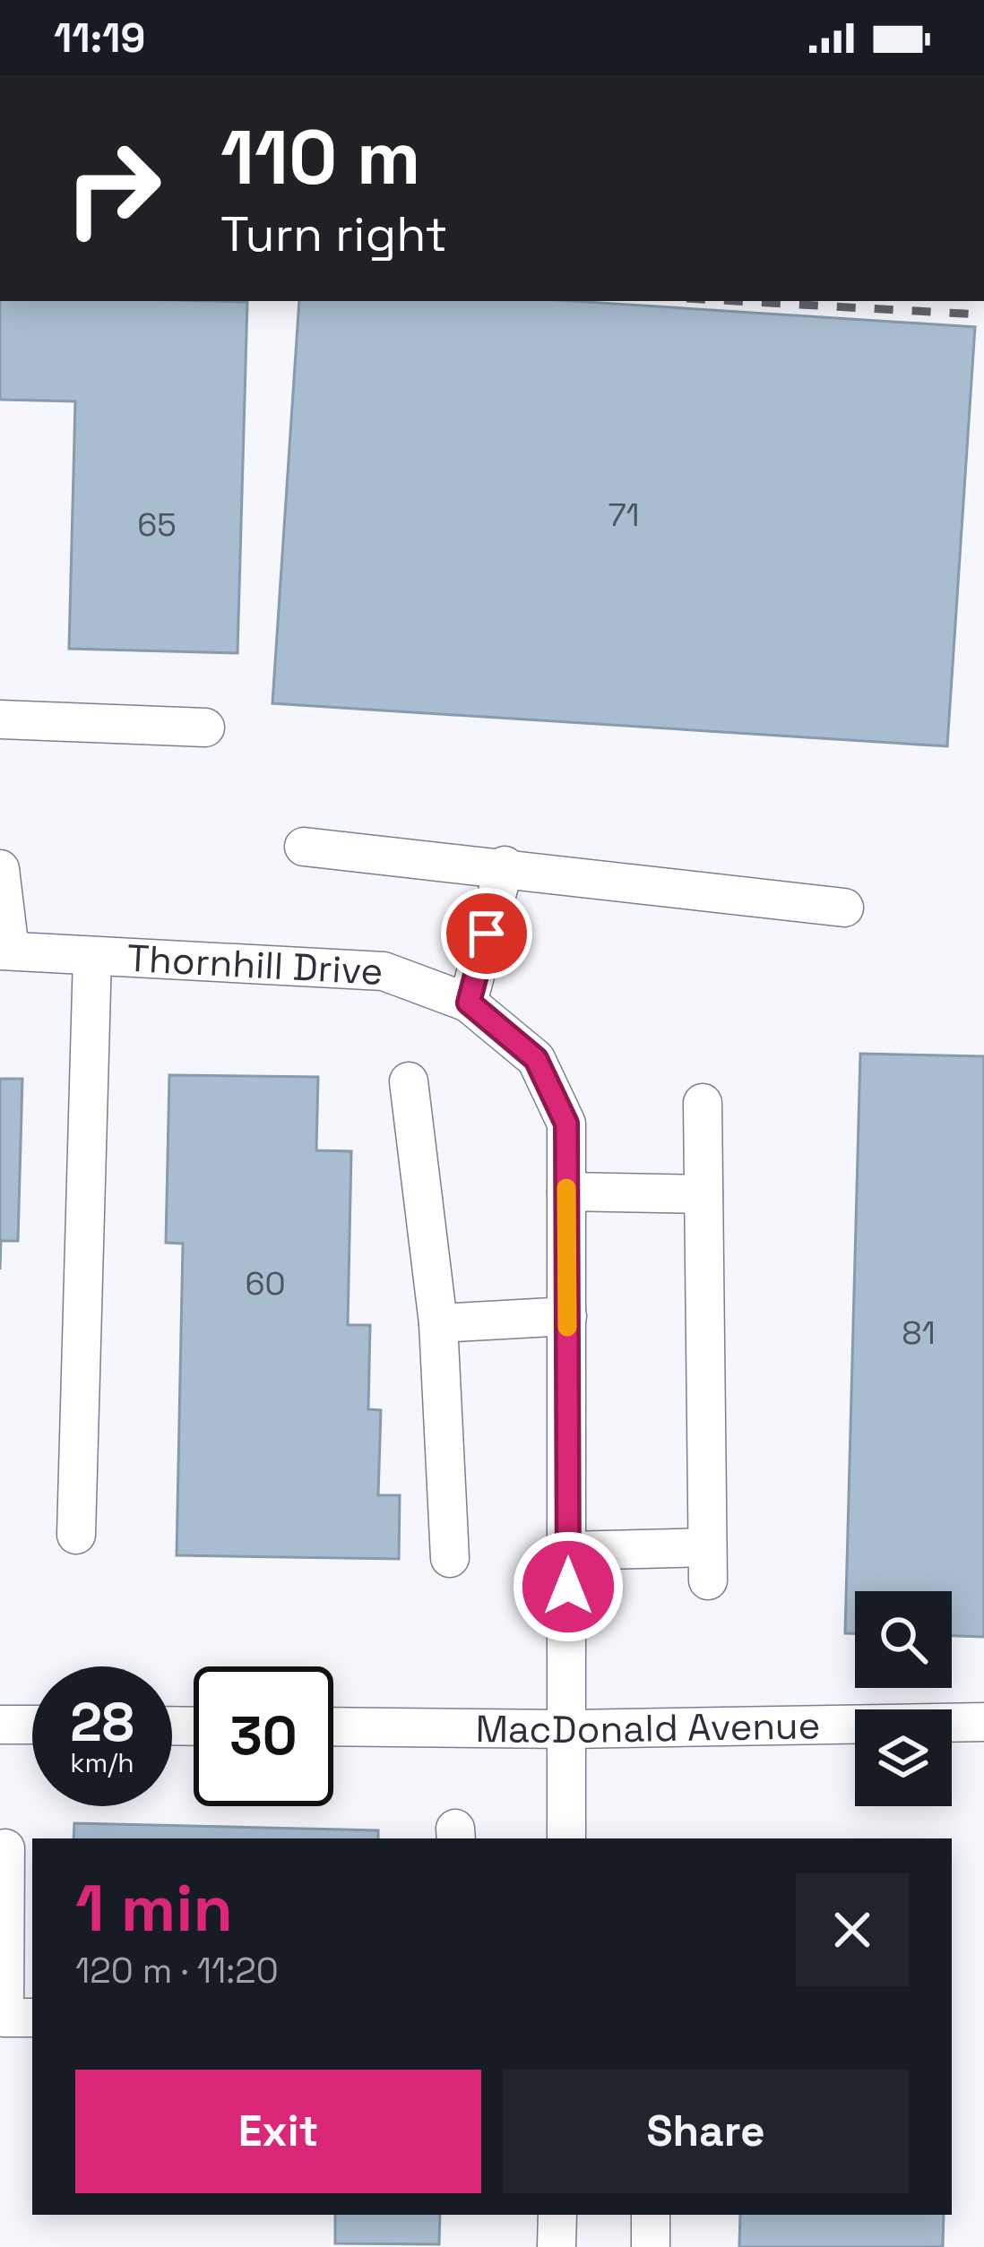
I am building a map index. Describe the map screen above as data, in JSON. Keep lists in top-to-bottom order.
{
  "streets": {
    "street": ["Thornhill Drive", "MacDonald Avenue"]
  },
  "crossings": [
    ["Thornhill Drive", "MacDonald Avenue"]
  ],
  "house_numbers": [
    "71",
    "65",
    "60",
    "81"
  ],
  "page": {
    "status": "11:19",
    "turn": ["110 m", "Turn right"],
    "speed": "28 km/h",
    "limit": "30",
    "heading": ["1 min", "120 m · 11:20"],
    "buttons": ["Exit", "Share"]
  }
}
